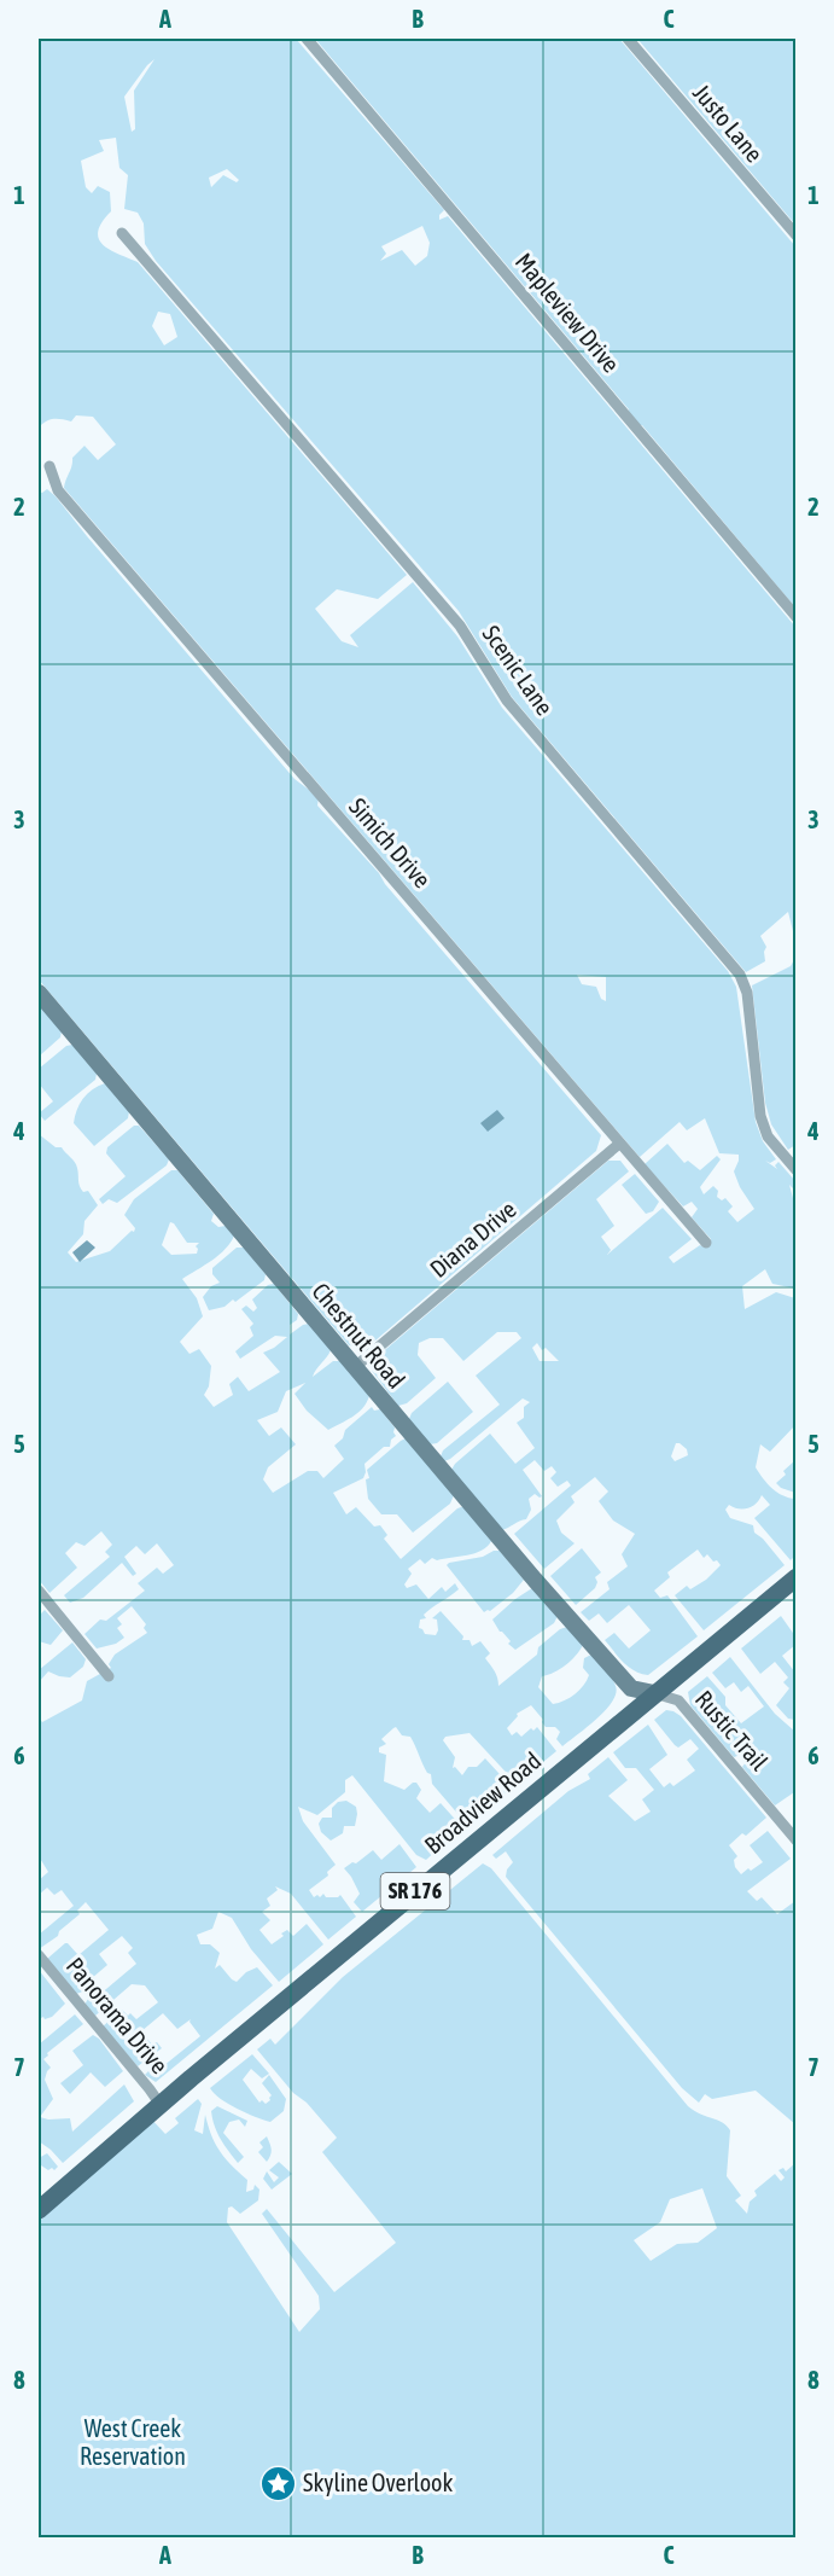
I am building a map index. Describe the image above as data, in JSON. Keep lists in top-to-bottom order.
{
  "streets": {
    "main road": ["Broadview Road", "SR 176"],
    "street": [
      "Justo Lane",
      "Mapleview Drive",
      "Scenic Lane",
      "Simich Drive",
      "Diana Drive",
      "Chestnut Road",
      "Rustic Trail",
      "Panorama Drive"
    ]
  },
  "crossings": [
    ["Simich Drive", "Diana Drive"],
    ["Diana Drive", "Chestnut Road"],
    ["Chestnut Road", "Rustic Trail"],
    ["Chestnut Road", "Broadview Road"],
    ["Rustic Trail", "Broadview Road"],
    ["Broadview Road", "Panorama Drive"]
  ],
  "parks": ["West Creek Reservation"],
  "places": {
    "place": ["Skyline Overlook"]
  },
  "grid": {
    "columns": ["A", "B", "C"],
    "rows": [
      "1",
      "2",
      "3",
      "4",
      "5",
      "6",
      "7",
      "8"
    ]
  }
}
